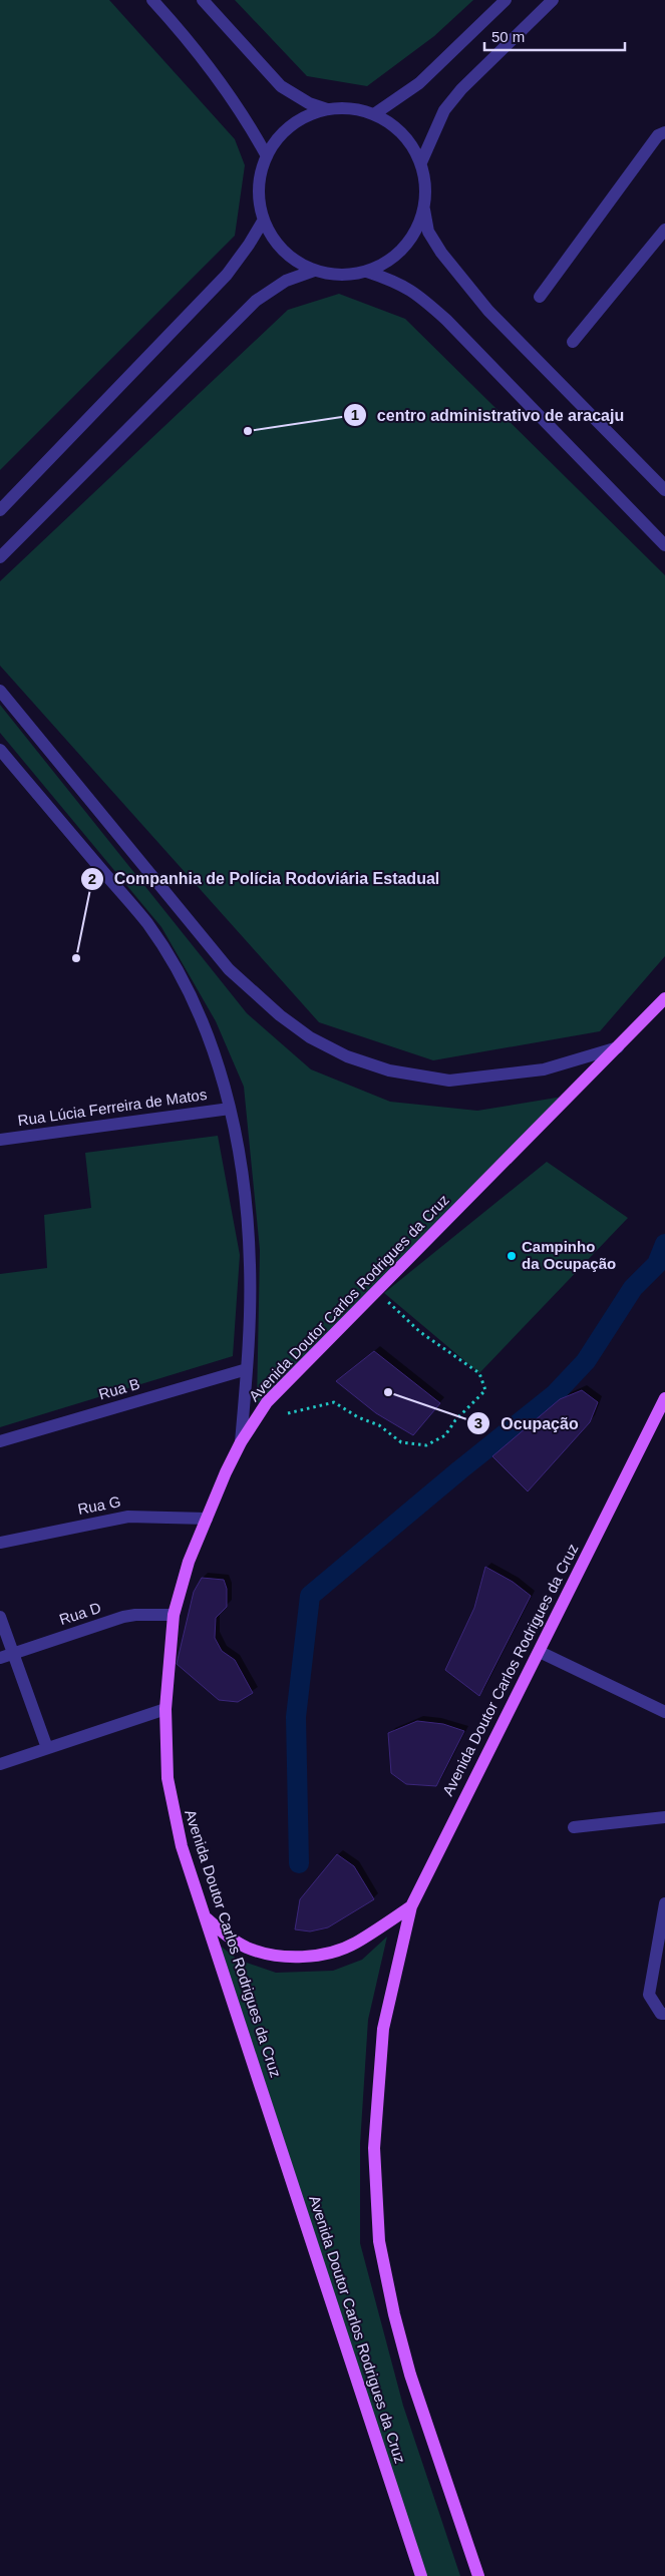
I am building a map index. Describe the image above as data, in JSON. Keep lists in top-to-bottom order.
{
  "streets": {
    "main road": ["Avenida Doutor Carlos Rodrigues da Cruz"],
    "street": [
      "Rua Lúcia Ferreira de Matos",
      "Rua B",
      "Rua G",
      "Rua D"
    ]
  },
  "crossings": [
    ["Avenida Doutor Carlos Rodrigues da Cruz", "Rua G"],
    ["Avenida Doutor Carlos Rodrigues da Cruz", "Rua D"]
  ],
  "places": [
    "centro administrativo de aracaju",
    "Companhia de Polícia Rodoviária Estadual",
    "Campinho da Ocupação",
    "Ocupação"
  ],
  "scale_bar": "50 m"
}
